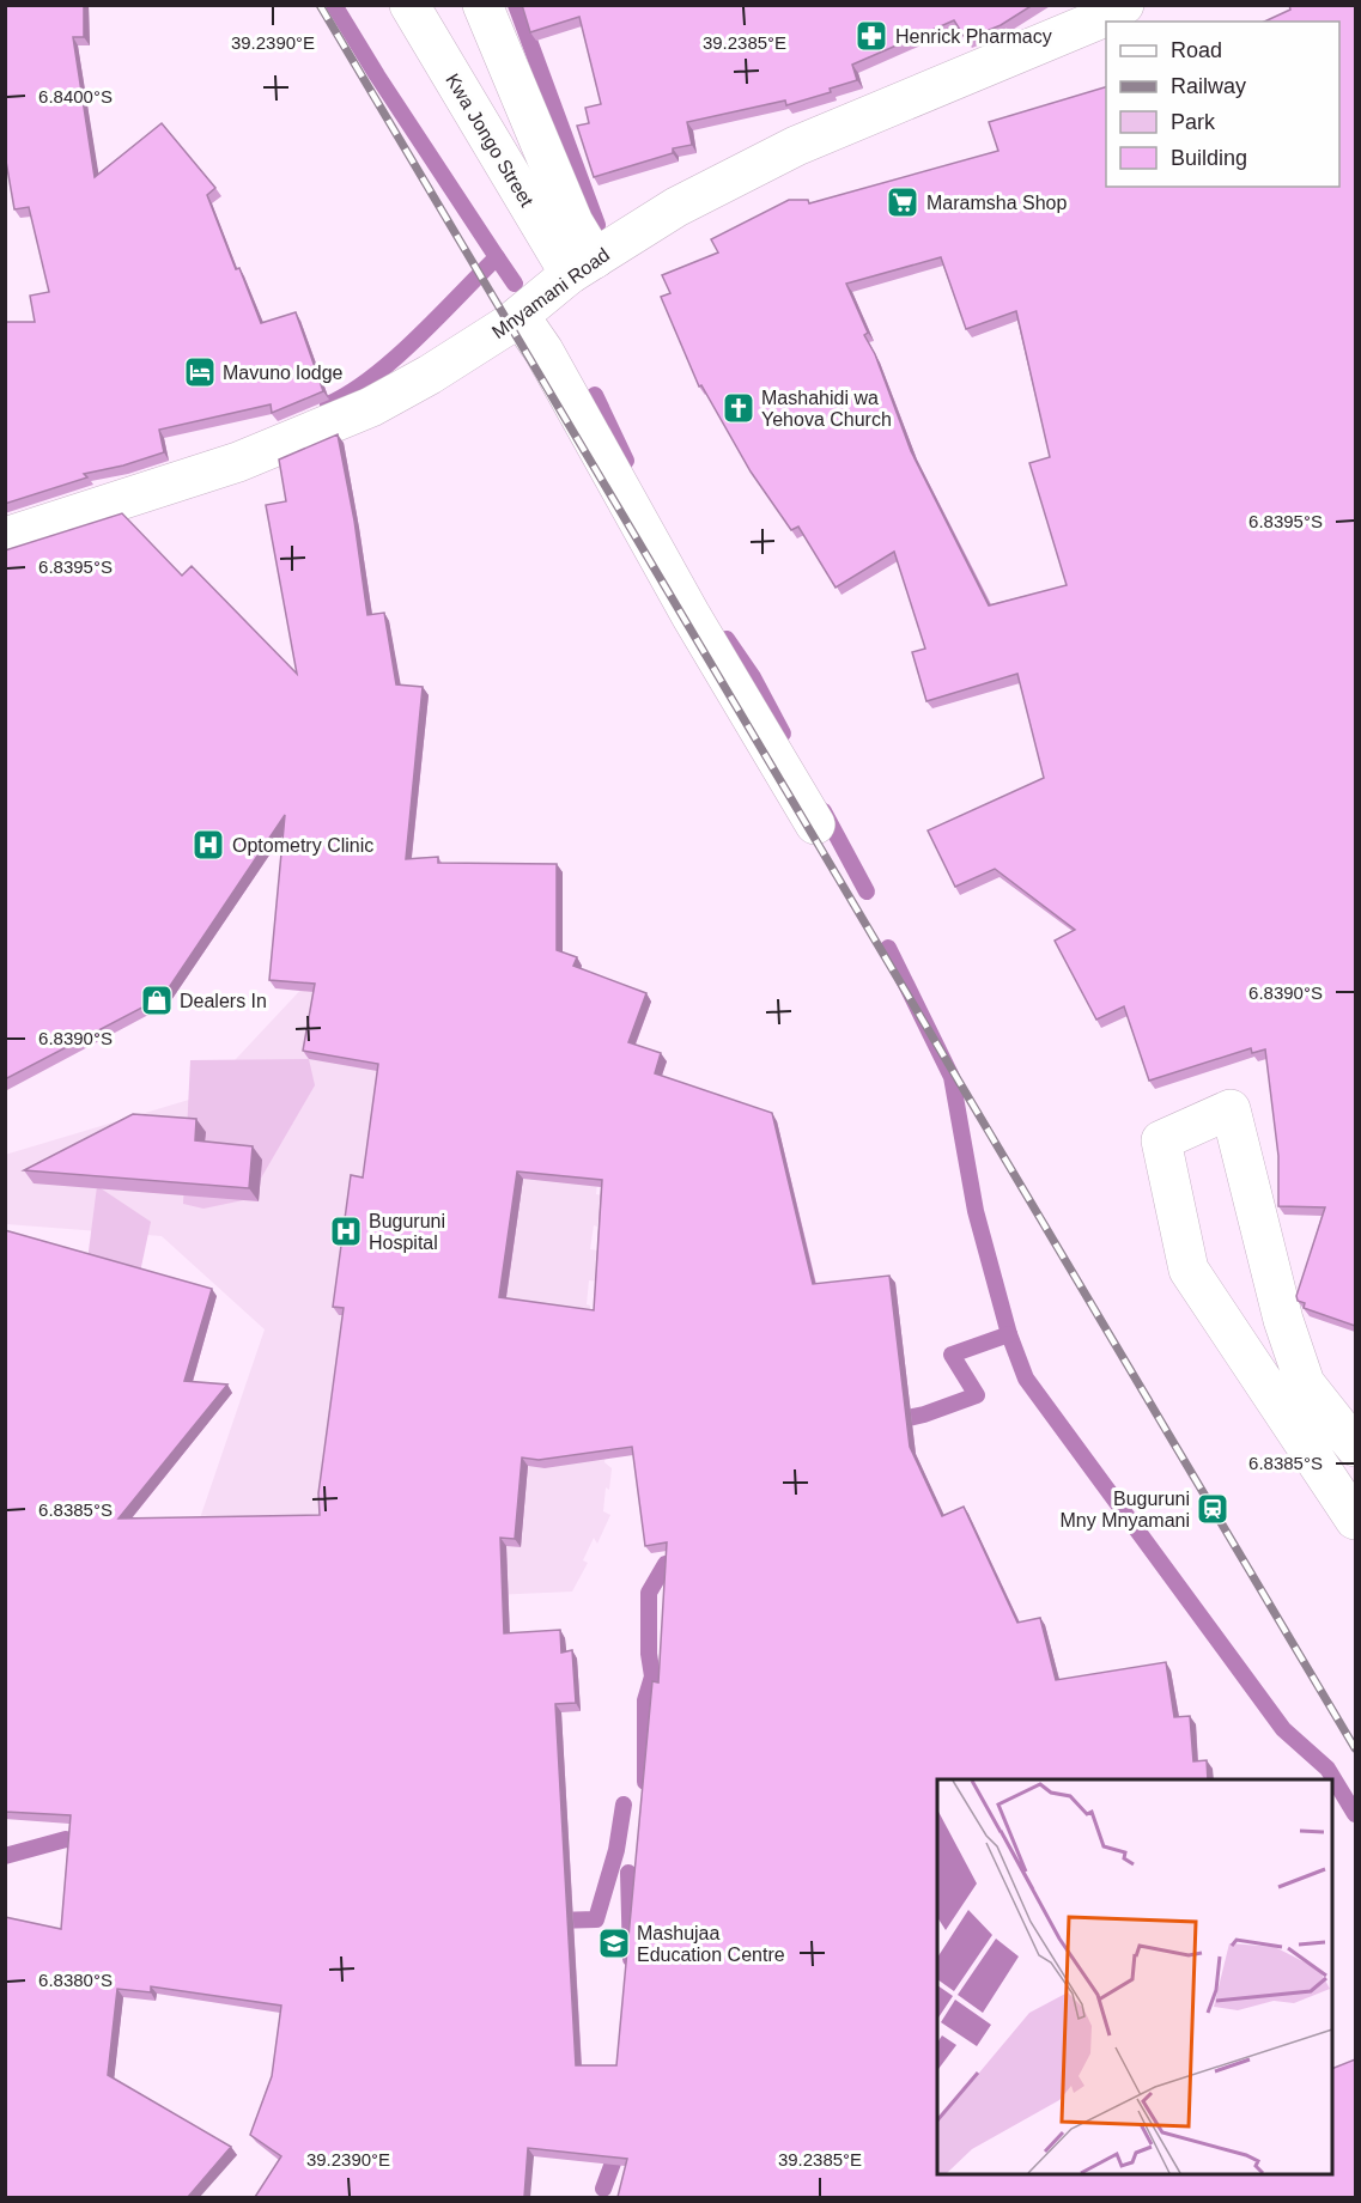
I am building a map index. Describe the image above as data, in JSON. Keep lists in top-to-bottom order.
{
  "streets": {
    "street": ["Kwa Jongo Street", "Mnyamani Road"]
  },
  "crossings": [
    ["Kwa Jongo Street", "Mnyamani Road"]
  ],
  "places": {
    "pharmacy": ["Henrick Pharmacy"],
    "supermarket": ["Maramsha Shop"],
    "hotel": ["Mavuno lodge"],
    "church": ["Mashahidi wa Yehova Church"],
    "hospital": ["Optometry Clinic", "Buguruni Hospital"],
    "shop": ["Dealers In"],
    "station": ["Buguruni Mny Mnyamani"],
    "school or university": ["Mashujaa Education Centre"]
  },
  "legend": [
    "Road",
    "Railway",
    "Park",
    "Building"
  ],
  "coordinates": [
    "39.2390°E",
    "39.2385°E",
    "6.8400°S",
    "6.8395°S",
    "6.8390°S",
    "6.8385°S",
    "6.8380°S"
  ]
}
